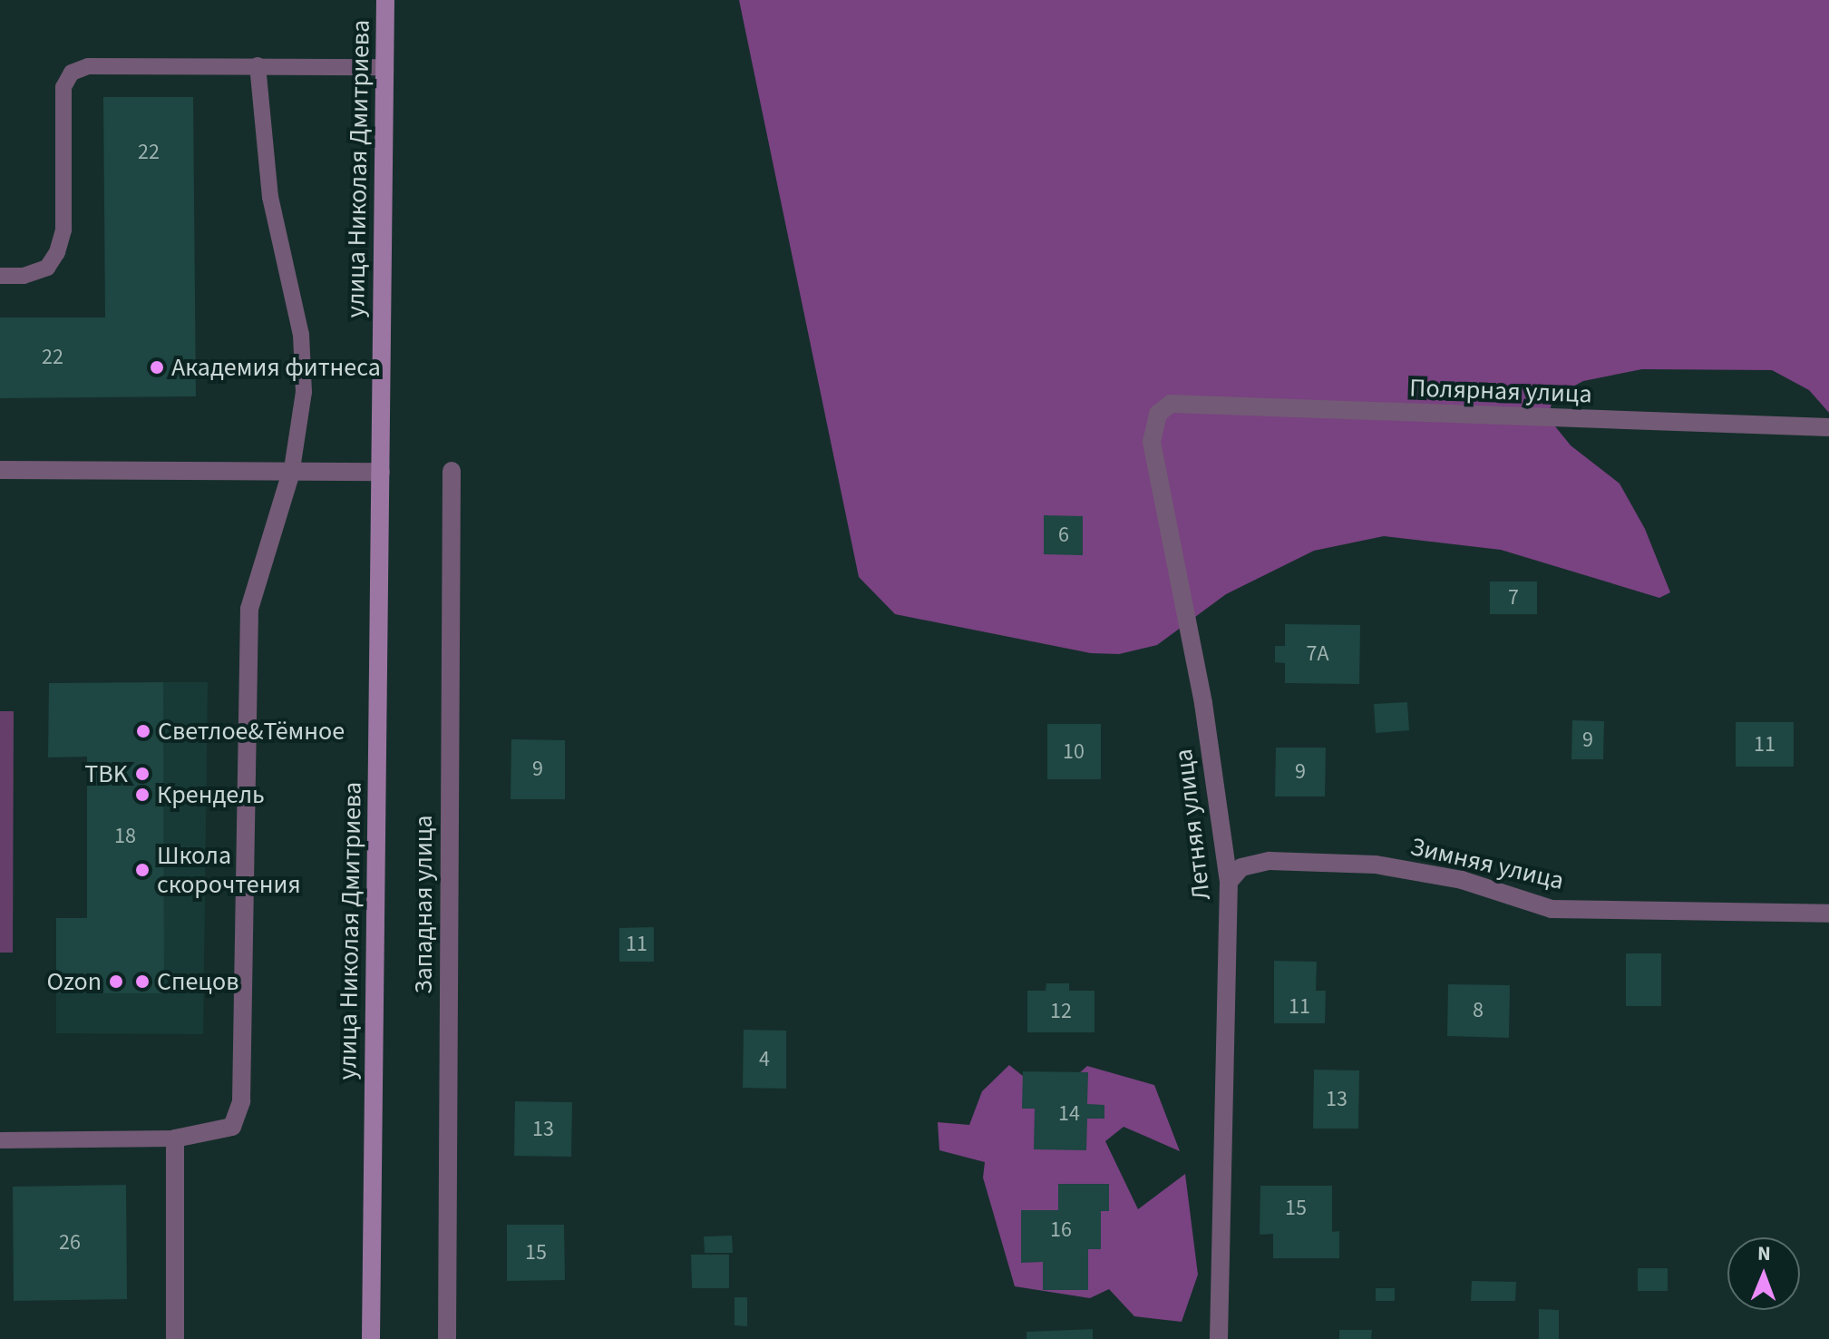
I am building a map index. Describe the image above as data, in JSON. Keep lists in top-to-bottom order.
{
  "streets": {
    "main road": ["улица Николая Дмитриева"],
    "street": [
      "Полярная улица",
      "Летняя улица",
      "Зимняя улица",
      "Западная улица"
    ]
  },
  "crossings": [
    ["Полярная улица", "Летняя улица"],
    ["Летняя улица", "Зимняя улица"]
  ],
  "places": [
    "Академия фитнеса",
    "Светлое&Тёмное",
    "TBK",
    "Крендель",
    "Школа скорочтения",
    "Ozon",
    "Спецов"
  ],
  "house_numbers": [
    "22",
    "22",
    "6",
    "7",
    "7А",
    "9",
    "11",
    "10",
    "9",
    "9",
    "18",
    "11",
    "11",
    "8",
    "12",
    "4",
    "13",
    "14",
    "13",
    "15",
    "16",
    "26",
    "15"
  ],
  "north": "top"
}
